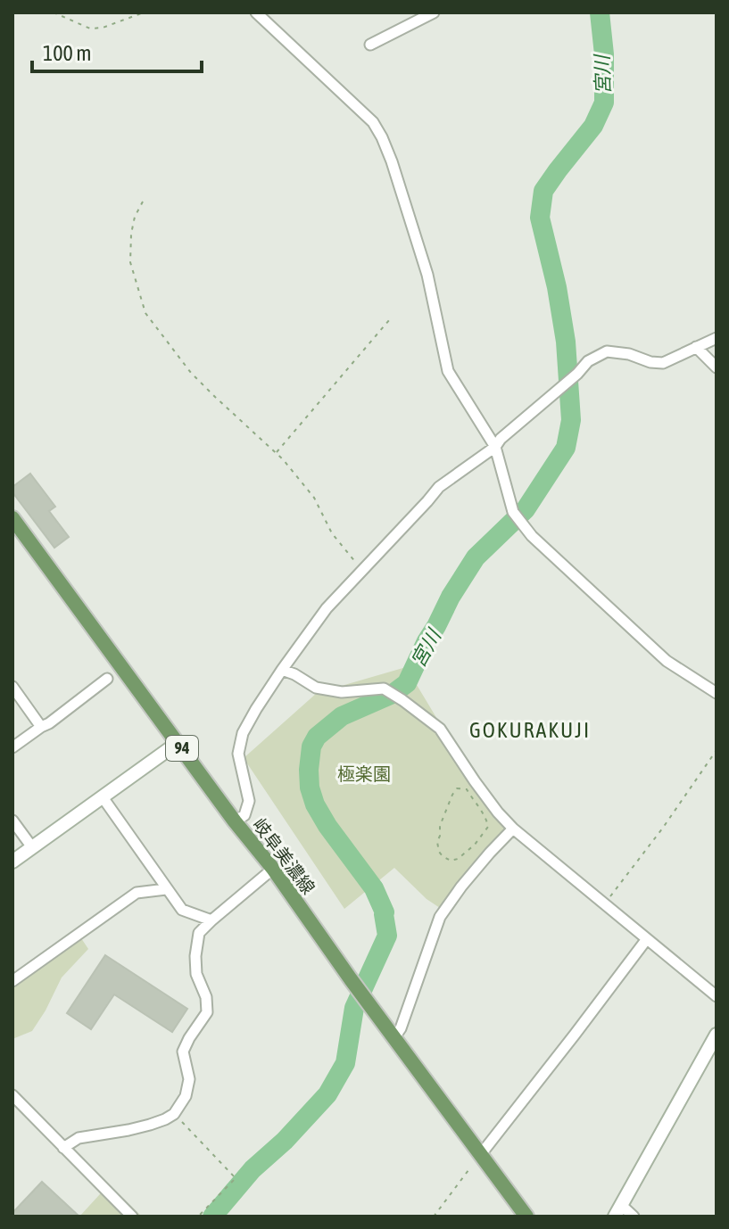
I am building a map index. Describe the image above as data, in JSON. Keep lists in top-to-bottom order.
{
  "streets": {
    "main road": ["94", "岐阜美濃線"]
  },
  "districts": ["GOKURAKUJI"],
  "water": ["宮川"],
  "parks": ["極楽園"],
  "scale_bar": "100 m"
}
